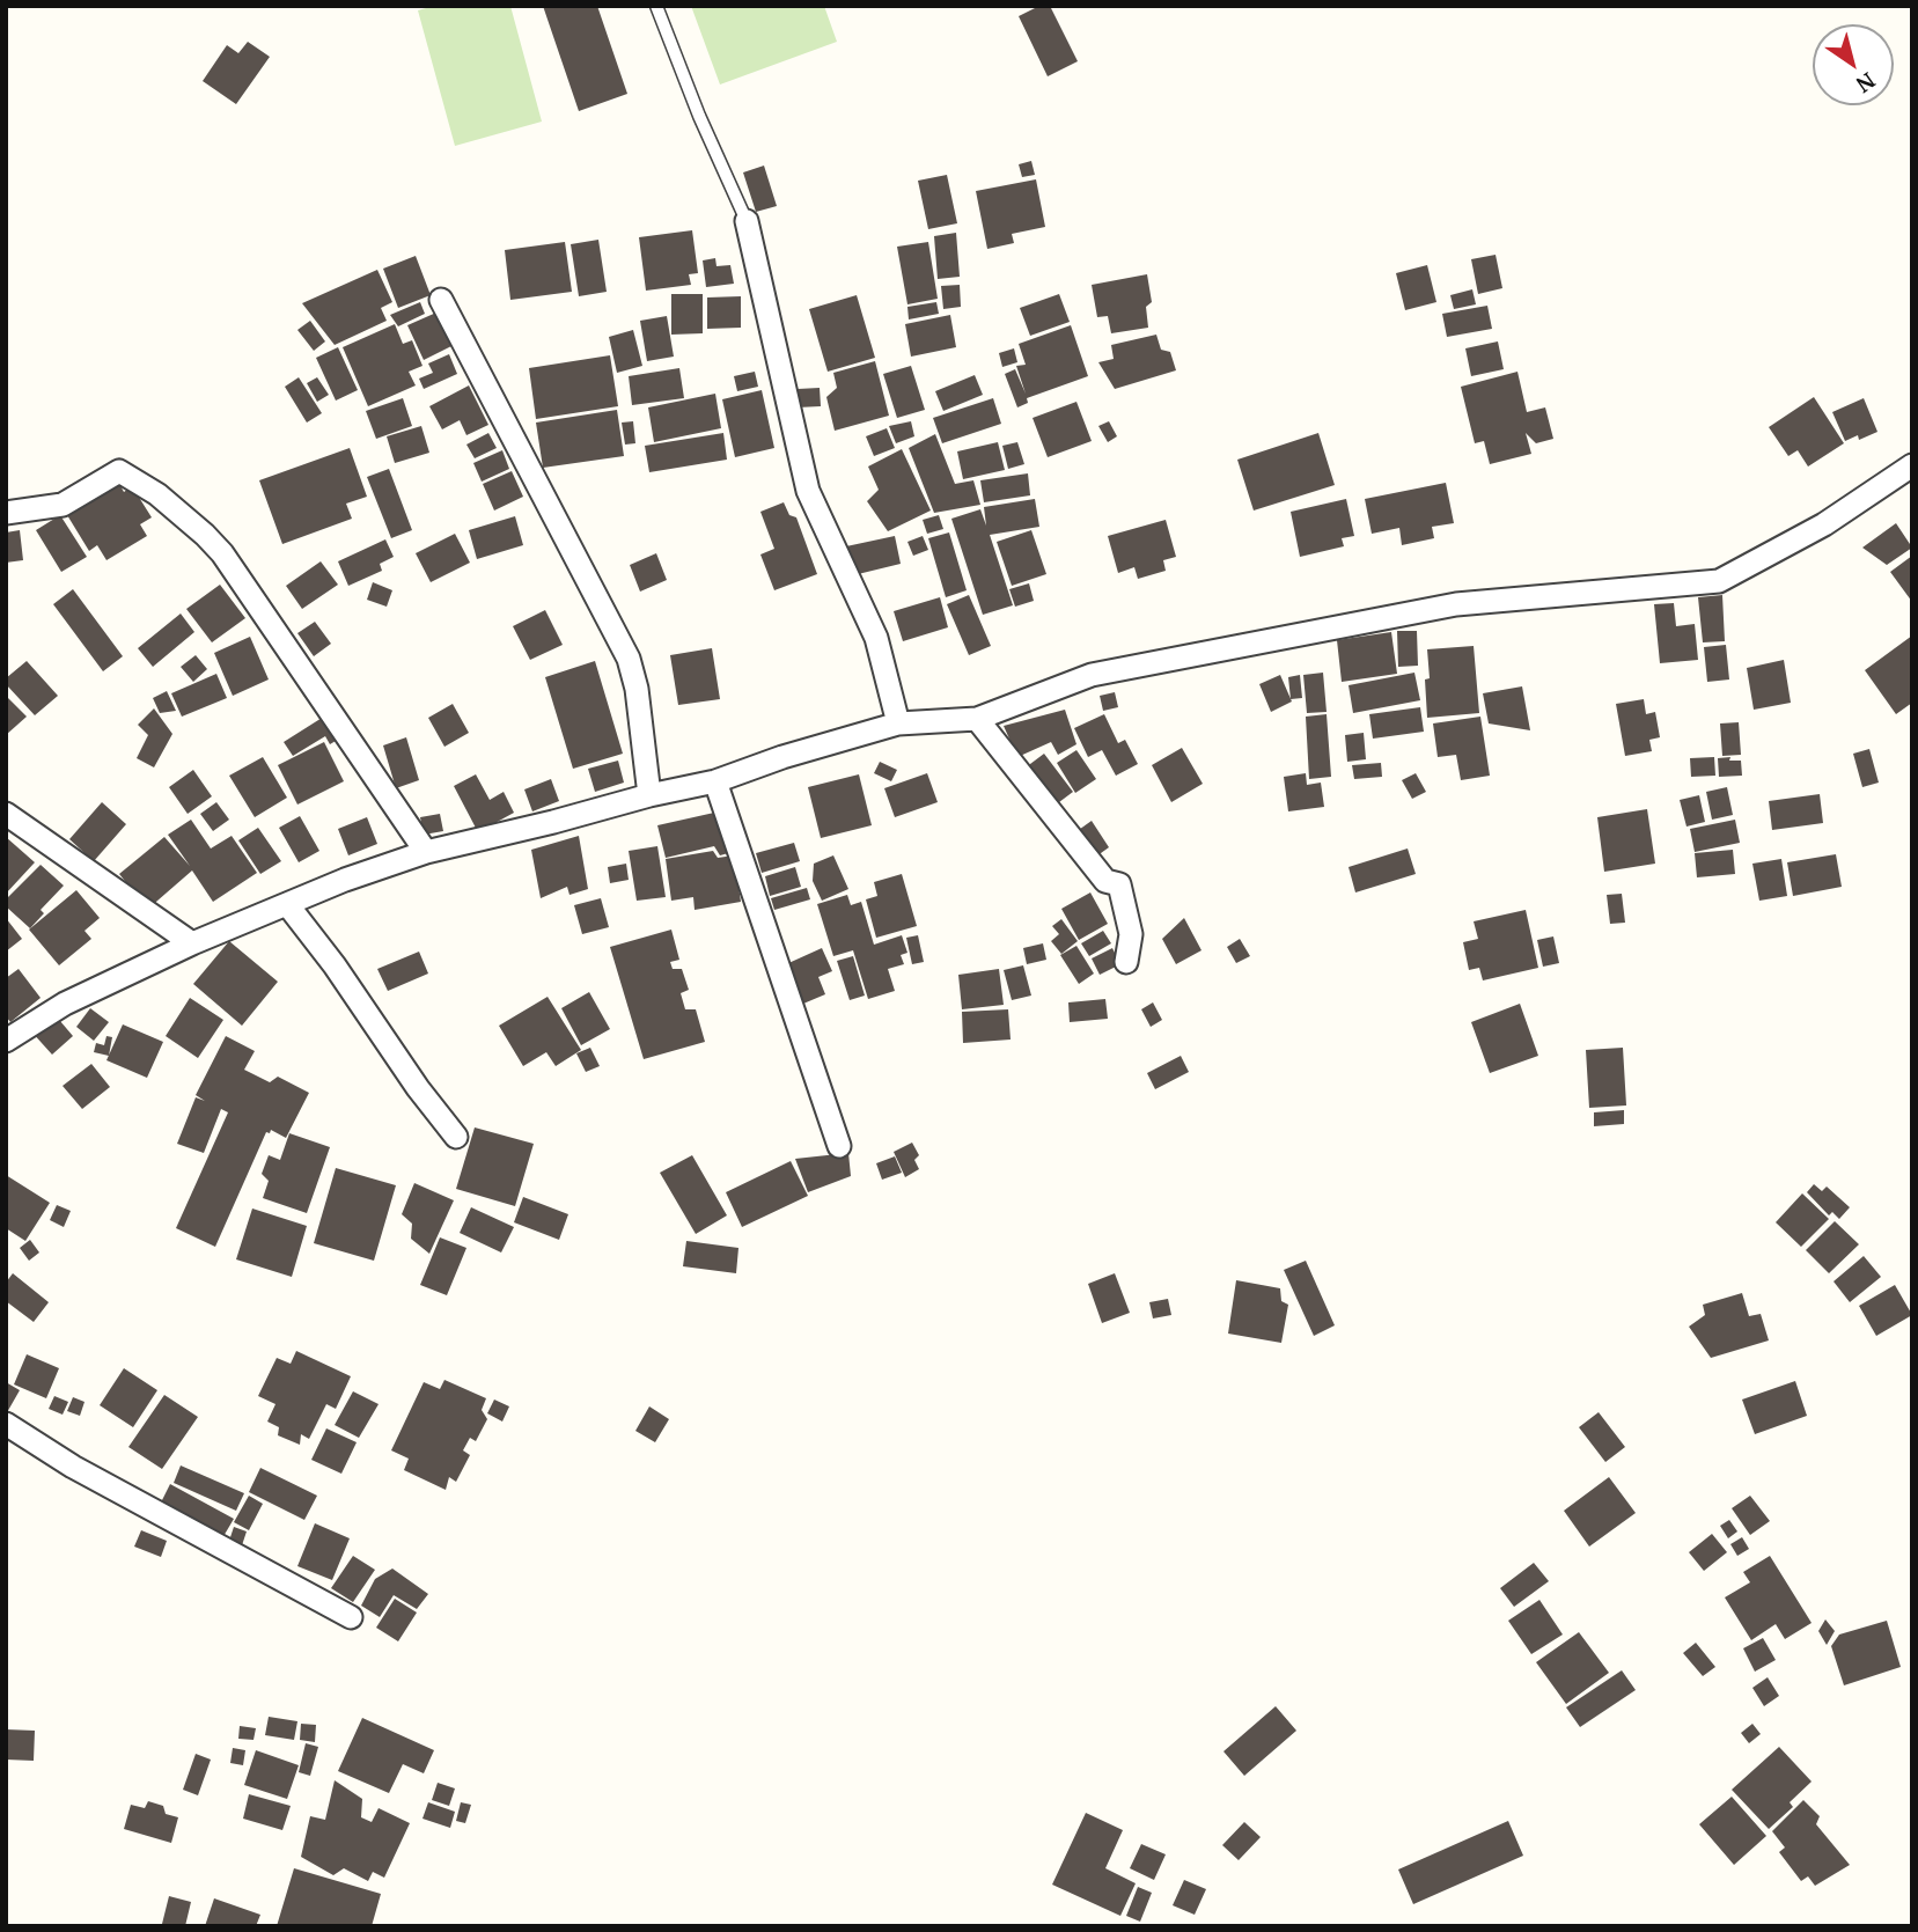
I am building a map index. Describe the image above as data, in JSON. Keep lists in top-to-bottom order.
{
  "north": "bottom right"
}
